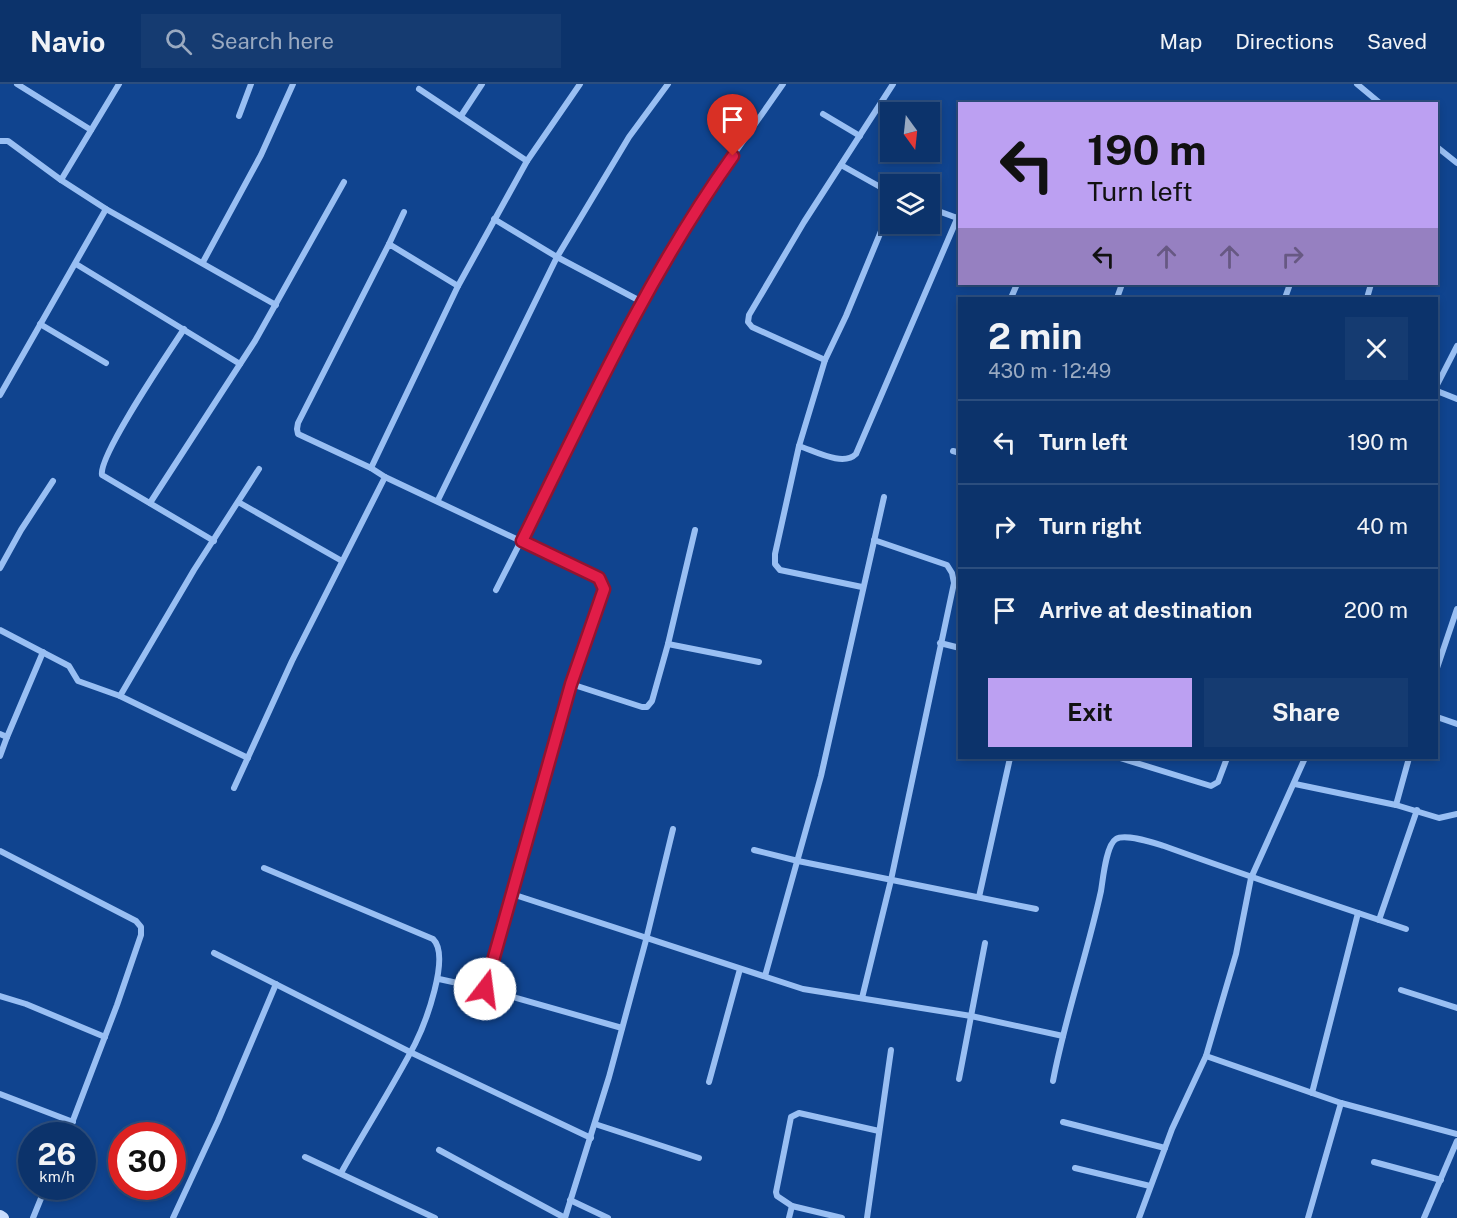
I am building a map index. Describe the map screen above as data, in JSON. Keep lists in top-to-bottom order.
{
  "north": "bottom",
  "page": {
    "header": "Navio",
    "search": "Search here",
    "nav": ["Map", "Directions", "Saved"],
    "turn": ["190 m", "Turn left"],
    "heading": ["2 min", "430 m · 12:49"],
    "list": [
      {
        "name": "Turn left",
        "value": "190 m"
      },
      {
        "name": "Turn right",
        "value": "40 m"
      },
      {
        "name": "Arrive at destination",
        "value": "200 m"
      }
    ],
    "buttons": ["Exit", "Share"],
    "speed": "26 km/h",
    "limit": "30"
  }
}
